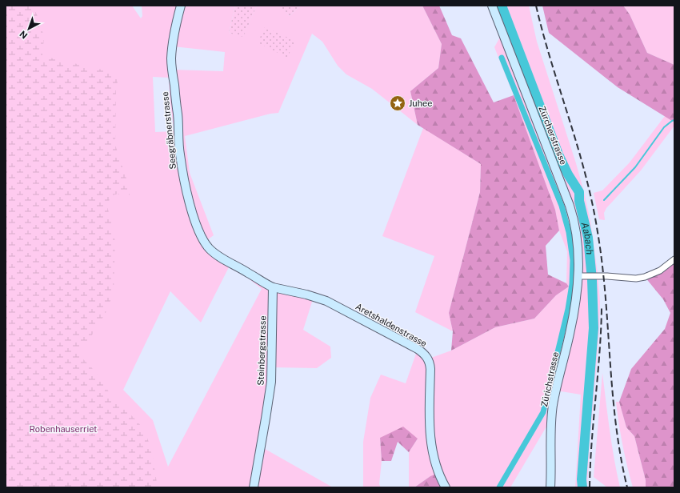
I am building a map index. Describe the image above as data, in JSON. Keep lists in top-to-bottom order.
{
  "streets": {
    "street": [
      "Seegräbnerstrasse",
      "Zürcherstrasse",
      "Aretshaldenstrasse",
      "Steinbergstrasse",
      "Zürichstrasse"
    ]
  },
  "crossings": [
    ["Seegräbnerstrasse", "Aretshaldenstrasse"],
    ["Seegräbnerstrasse", "Steinbergstrasse"],
    ["Zürcherstrasse", "Zürichstrasse"],
    ["Aretshaldenstrasse", "Steinbergstrasse"]
  ],
  "water": ["Aabach"],
  "parks": ["Robenhauserriet"],
  "places": {
    "place": ["Juhee"]
  },
  "north": "bottom left"
}
